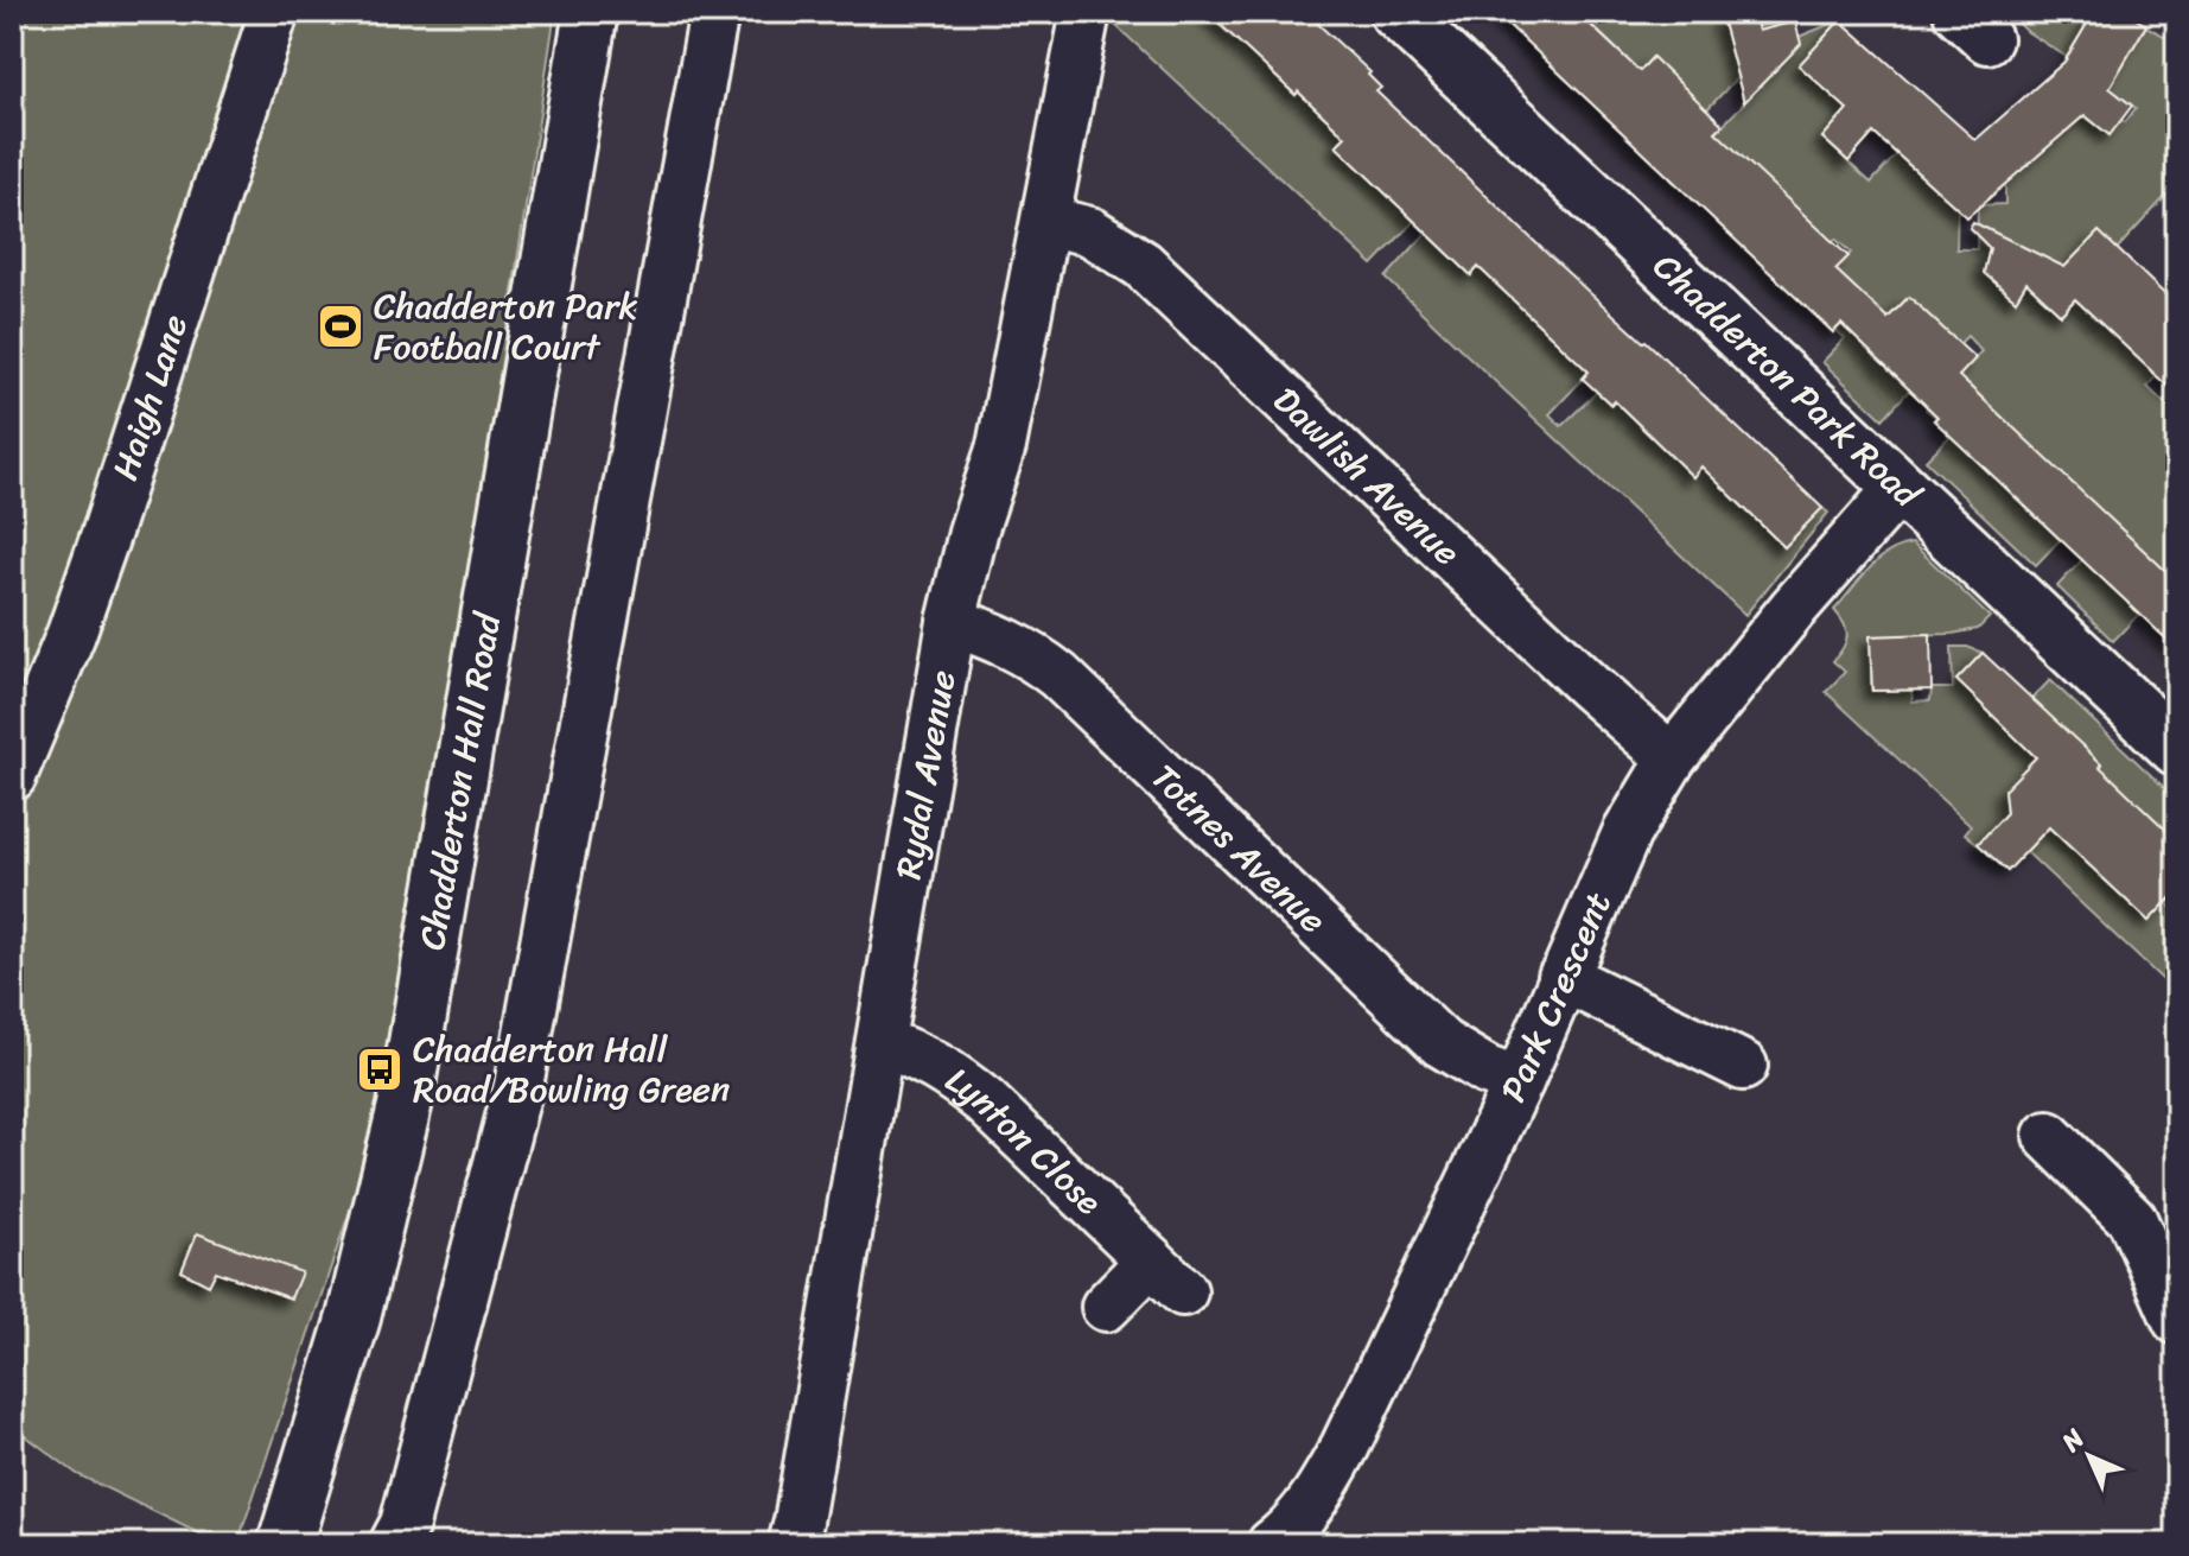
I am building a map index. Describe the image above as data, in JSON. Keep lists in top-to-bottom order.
{
  "streets": {
    "main road": ["Chadderton Park Road", "Chadderton Hall Road"],
    "street": [
      "Haigh Lane",
      "Dawlish Avenue",
      "Rydal Avenue",
      "Totnes Avenue",
      "Park Crescent",
      "Lynton Close"
    ]
  },
  "crossings": [
    ["Chadderton Park Road", "Park Crescent"],
    ["Dawlish Avenue", "Rydal Avenue"],
    ["Dawlish Avenue", "Park Crescent"],
    ["Rydal Avenue", "Totnes Avenue"],
    ["Rydal Avenue", "Lynton Close"],
    ["Totnes Avenue", "Park Crescent"]
  ],
  "places": {
    "sports": ["Chadderton Park Football Court"],
    "bus stop": ["Chadderton Hall Road/Bowling Green"]
  },
  "north": "top left"
}
